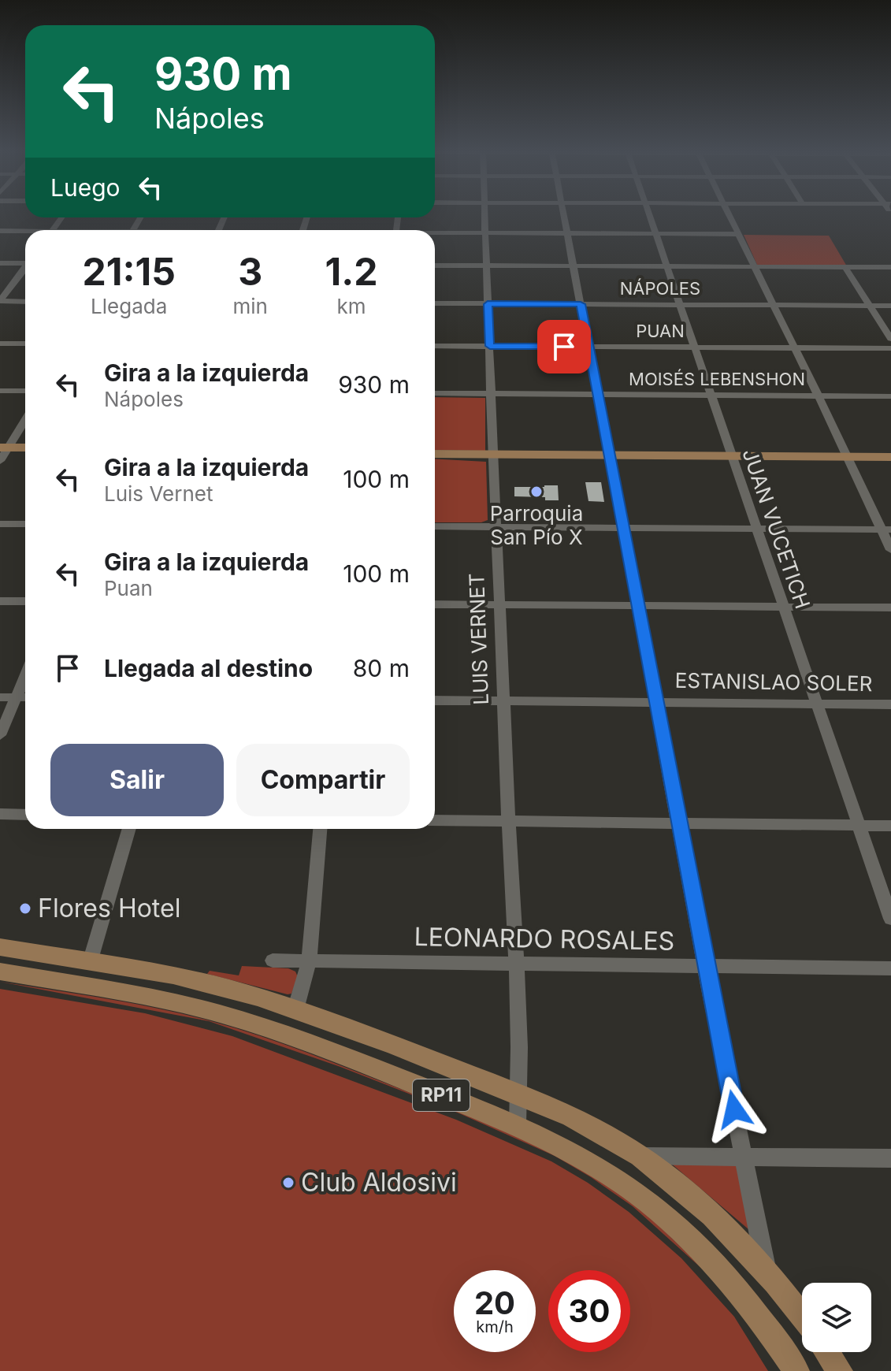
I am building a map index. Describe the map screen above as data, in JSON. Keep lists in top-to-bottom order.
{
  "streets": {
    "main road": ["RP11"],
    "street": [
      "NÁPOLES",
      "PUAN",
      "MOISÉS LEBENSHON",
      "JUAN VUCETICH",
      "LUIS VERNET",
      "ESTANISLAO SOLER",
      "LEONARDO ROSALES"
    ]
  },
  "crossings": [
    ["NÁPOLES", "JUAN VUCETICH"],
    ["NÁPOLES", "LUIS VERNET"],
    ["PUAN", "JUAN VUCETICH"],
    ["PUAN", "LUIS VERNET"],
    ["MOISÉS LEBENSHON", "JUAN VUCETICH"],
    ["MOISÉS LEBENSHON", "LUIS VERNET"],
    ["JUAN VUCETICH", "ESTANISLAO SOLER"],
    ["LUIS VERNET", "ESTANISLAO SOLER"],
    ["LUIS VERNET", "LEONARDO ROSALES"],
    ["LUIS VERNET", "RP11"]
  ],
  "places": ["Parroquia San Pío X", "Flores Hotel", "Club Aldosivi"],
  "page": {
    "turn": ["930 m", "Nápoles"],
    "then": "Luego",
    "eta": [
      "21:15",
      "Llegada",
      "3",
      "min",
      "1.2",
      "km"
    ],
    "list": [
      {
        "name": "Gira a la izquierda",
        "note": "Nápoles",
        "value": "930 m"
      },
      {
        "name": "Gira a la izquierda",
        "note": "Luis Vernet",
        "value": "100 m"
      },
      {
        "name": "Gira a la izquierda",
        "note": "Puan",
        "value": "100 m"
      },
      {
        "name": "Llegada al destino",
        "value": "80 m"
      }
    ],
    "buttons": ["Salir", "Compartir"],
    "speed": "20 km/h",
    "limit": "30"
  }
}
